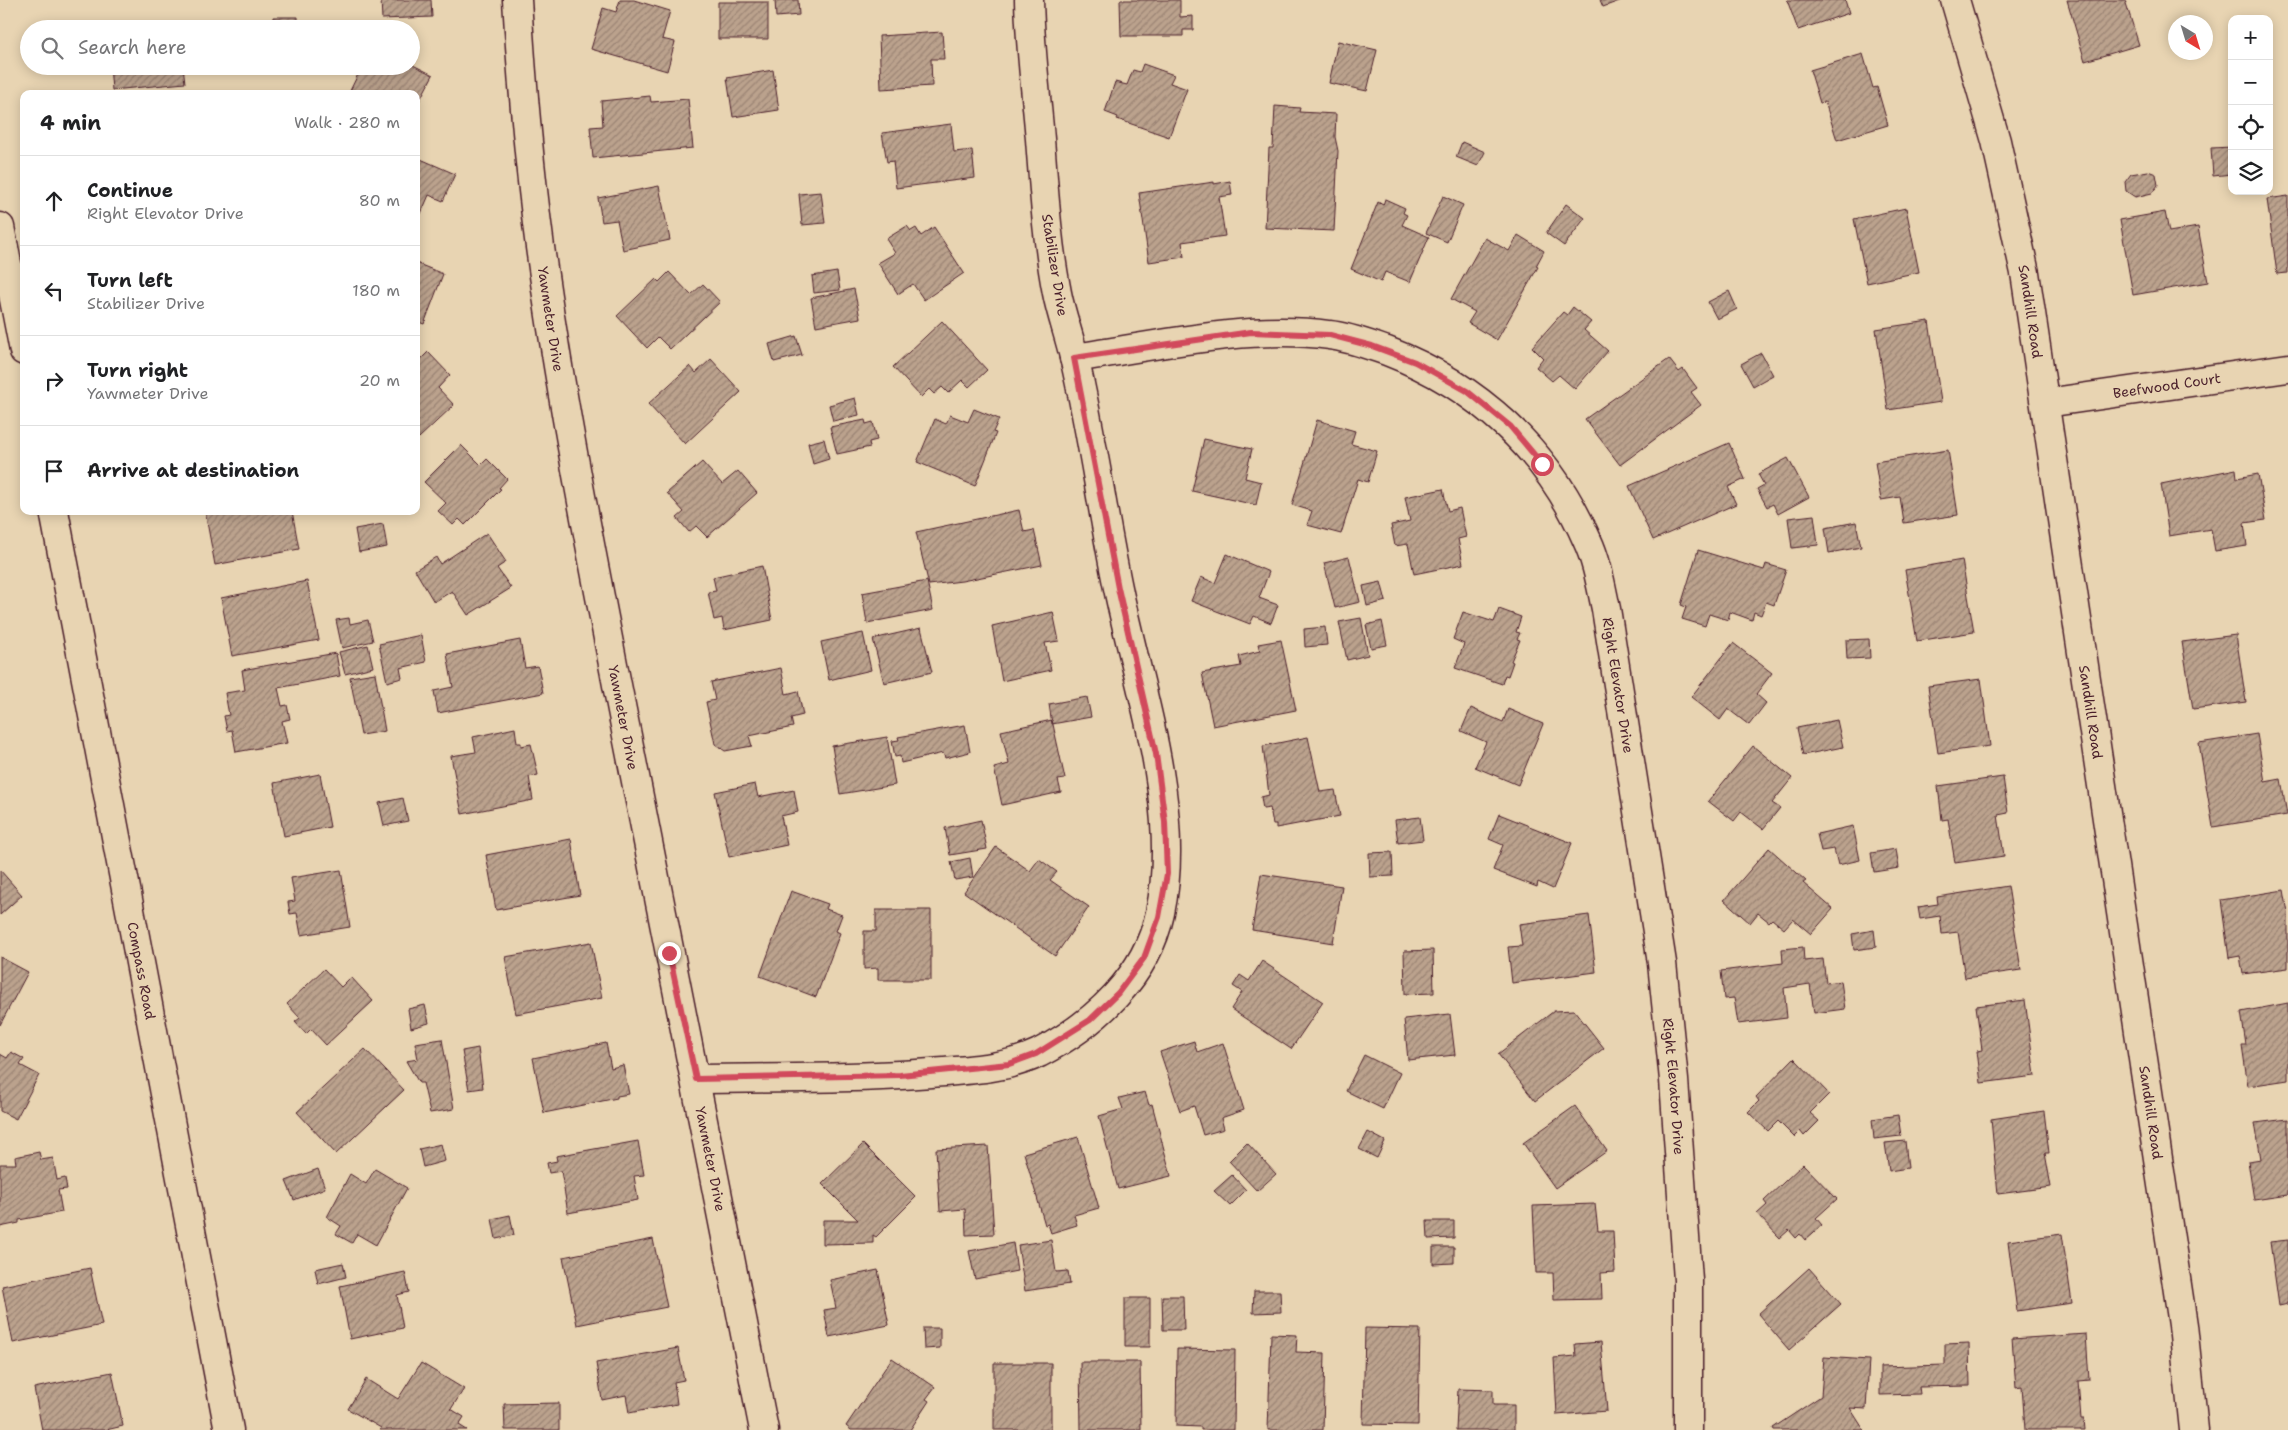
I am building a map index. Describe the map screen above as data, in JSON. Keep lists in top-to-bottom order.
{
  "streets": {
    "street": [
      "Stabilizer Drive",
      "Sandhill Road",
      "Yawmeter Drive",
      "Beefwood Court",
      "Right Elevator Drive",
      "Compass Road"
    ]
  },
  "crossings": [
    ["Stabilizer Drive", "Yawmeter Drive"],
    ["Stabilizer Drive", "Right Elevator Drive"],
    ["Sandhill Road", "Beefwood Court"]
  ],
  "north": "bottom right",
  "page": {
    "map_buttons": ["+", "−"],
    "search": "Search here",
    "heading": ["4 min", "Walk · 280 m"],
    "list": [
      ["Continue", "Right Elevator Drive", "80 m"],
      ["Turn left", "Stabilizer Drive", "180 m"],
      ["Turn right", "Yawmeter Drive", "20 m"],
      "Arrive at destination"
    ]
  }
}
